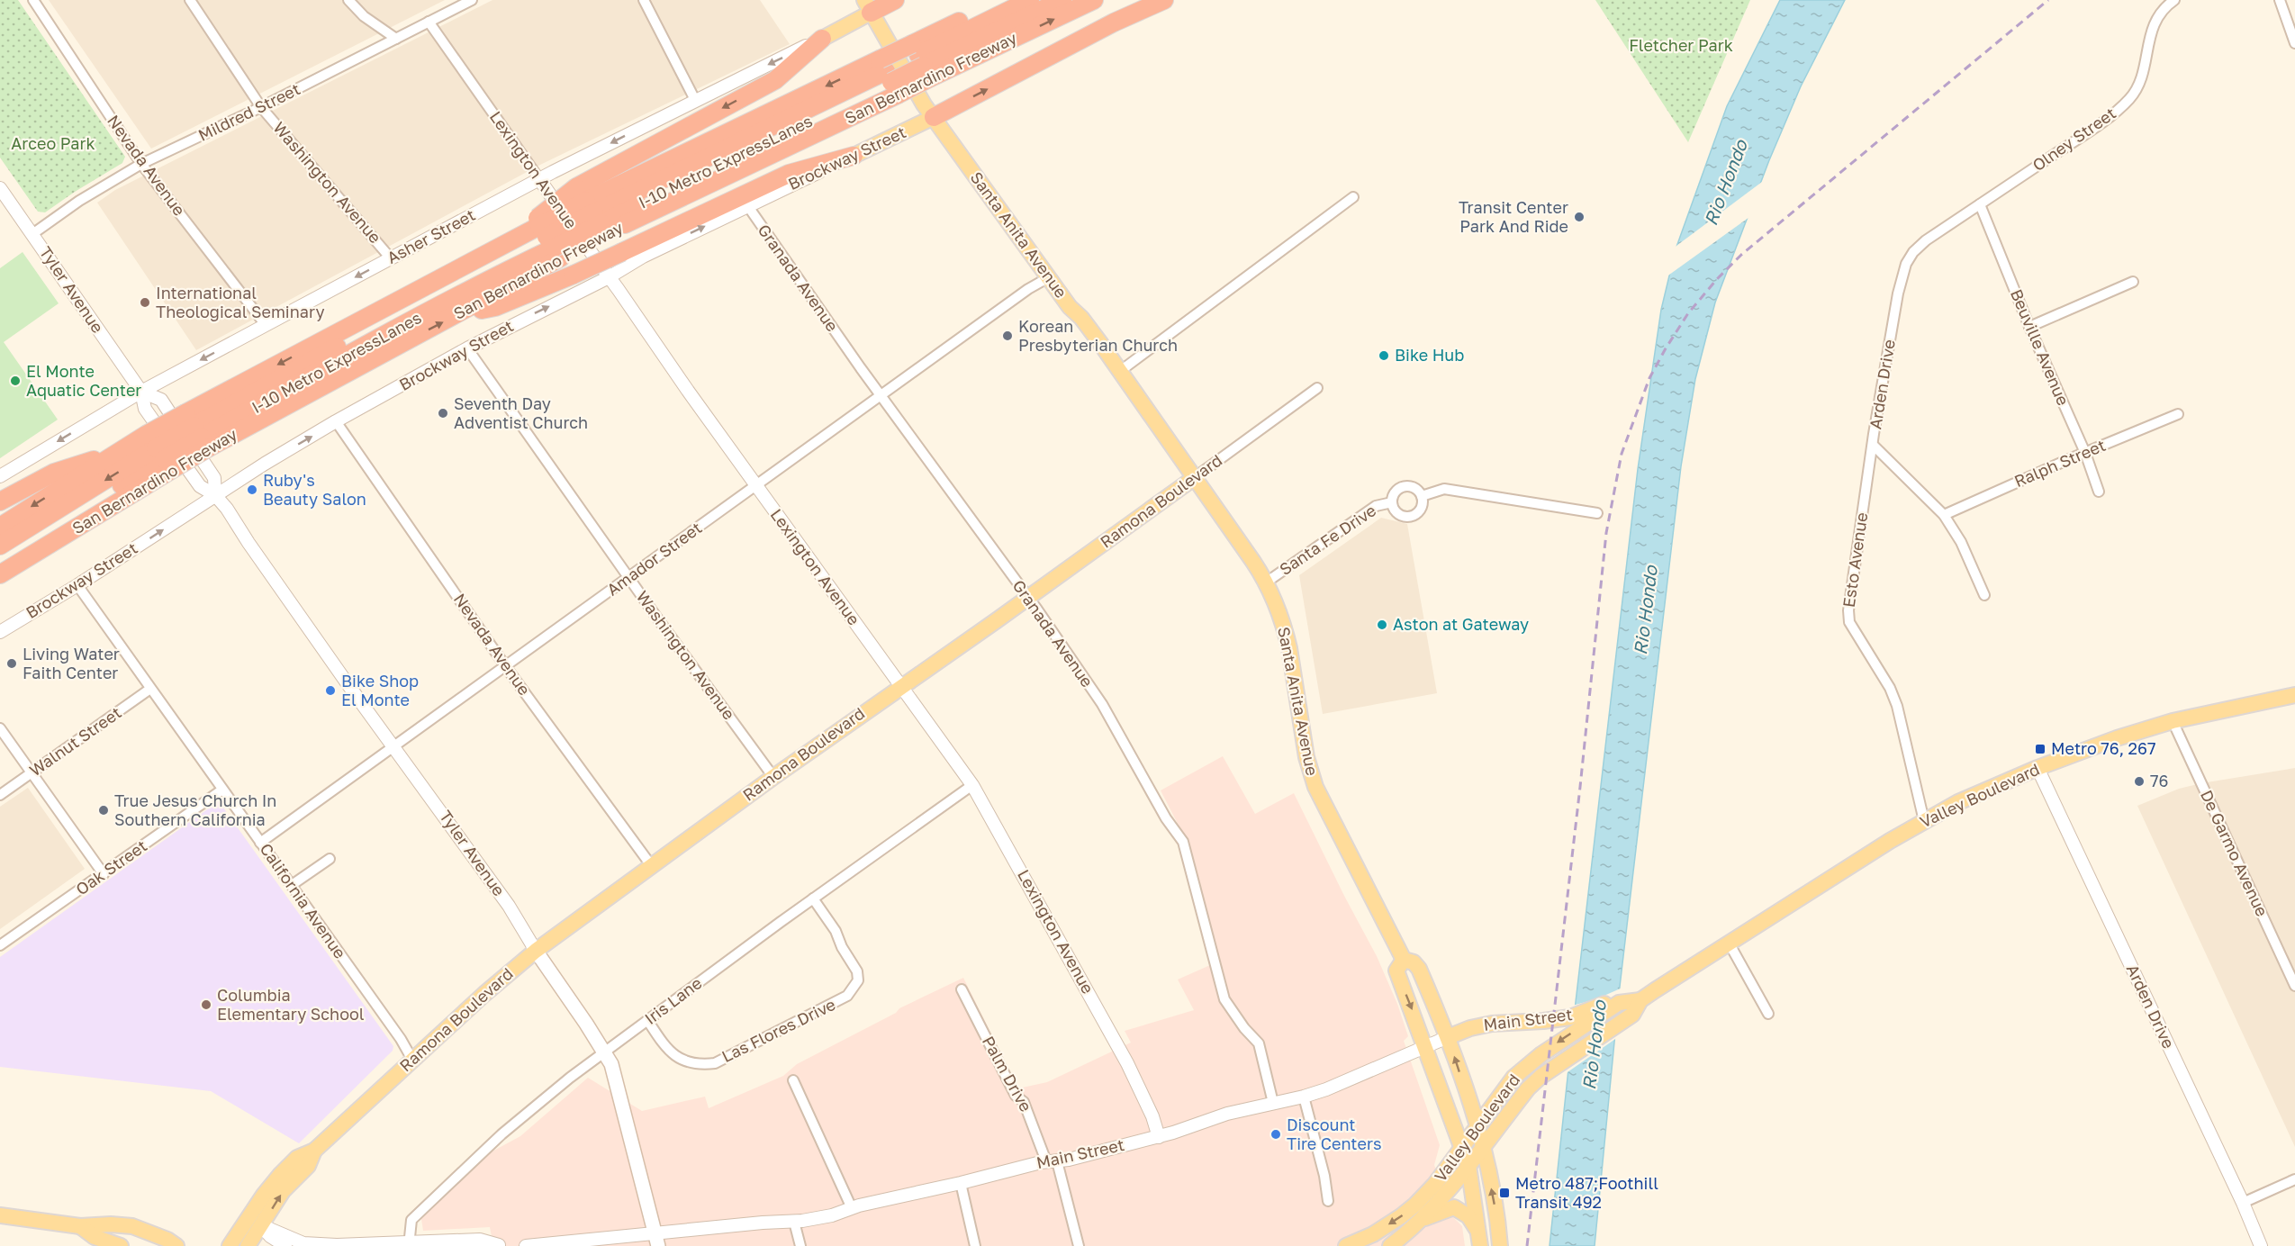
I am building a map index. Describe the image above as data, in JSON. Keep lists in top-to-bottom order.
{
  "streets": {
    "highway": ["San Bernardino Freeway", "I-10 Metro ExpressLanes"],
    "main road": [
      "Brockway Street",
      "Santa Anita Avenue",
      "Asher Street",
      "Tyler Avenue",
      "Ramona Boulevard",
      "Valley Boulevard",
      "Main Street"
    ],
    "street": [
      "Mildred Street",
      "Olney Street",
      "Nevada Avenue",
      "Lexington Avenue",
      "Washington Avenue",
      "Granada Avenue",
      "Beuville Avenue",
      "Arden Drive",
      "Ralph Street",
      "Santa Fe Drive",
      "Amador Street",
      "Esto Avenue",
      "Walnut Street",
      "De Garmo Avenue",
      "Oak Street",
      "California Avenue",
      "Iris Lane",
      "Las Flores Drive",
      "Palm Drive"
    ]
  },
  "crossings": [
    ["San Bernardino Freeway", "I-10 Metro ExpressLanes"],
    ["Mildred Street", "Nevada Avenue"],
    ["Mildred Street", "Lexington Avenue"],
    ["Mildred Street", "Washington Avenue"],
    ["Mildred Street", "Tyler Avenue"],
    ["Olney Street", "Beuville Avenue"],
    ["Olney Street", "Arden Drive"],
    ["Brockway Street", "Nevada Avenue"],
    ["Brockway Street", "Lexington Avenue"],
    ["Brockway Street", "Washington Avenue"],
    ["Brockway Street", "Santa Anita Avenue"],
    ["Brockway Street", "Granada Avenue"],
    ["Brockway Street", "Tyler Avenue"],
    ["Brockway Street", "California Avenue"],
    ["Nevada Avenue", "Asher Street"],
    ["Nevada Avenue", "Ramona Boulevard"],
    ["Nevada Avenue", "Amador Street"],
    ["Lexington Avenue", "Asher Street"],
    ["Lexington Avenue", "Ramona Boulevard"],
    ["Lexington Avenue", "Amador Street"],
    ["Lexington Avenue", "Iris Lane"],
    ["Lexington Avenue", "Main Street"],
    ["Washington Avenue", "Asher Street"],
    ["Washington Avenue", "Ramona Boulevard"],
    ["Washington Avenue", "Amador Street"],
    ["Santa Anita Avenue", "Asher Street"],
    ["Santa Anita Avenue", "Ramona Boulevard"],
    ["Santa Anita Avenue", "Santa Fe Drive"],
    ["Santa Anita Avenue", "Amador Street"],
    ["Santa Anita Avenue", "Valley Boulevard"],
    ["Santa Anita Avenue", "Main Street"],
    ["Asher Street", "Tyler Avenue"],
    ["Granada Avenue", "Ramona Boulevard"],
    ["Granada Avenue", "Amador Street"],
    ["Granada Avenue", "Main Street"],
    ["Tyler Avenue", "Ramona Boulevard"],
    ["Tyler Avenue", "Amador Street"],
    ["Tyler Avenue", "Iris Lane"],
    ["Tyler Avenue", "Main Street"],
    ["Beuville Avenue", "Ralph Street"],
    ["Arden Drive", "Ralph Street"],
    ["Arden Drive", "Esto Avenue"],
    ["Arden Drive", "Valley Boulevard"],
    ["Ramona Boulevard", "California Avenue"],
    ["Amador Street", "California Avenue"],
    ["Esto Avenue", "Valley Boulevard"],
    ["Walnut Street", "California Avenue"],
    ["Valley Boulevard", "De Garmo Avenue"],
    ["Valley Boulevard", "Main Street"],
    ["Oak Street", "California Avenue"],
    ["Iris Lane", "Las Flores Drive"],
    ["Main Street", "Palm Drive"]
  ],
  "one_way": ["Brockway Street", "Asher Street"],
  "water": ["Rio Hondo"],
  "parks": ["Fletcher Park", "Arceo Park"],
  "places": {
    "other": [
      "Transit Center Park And Ride",
      "International Theological Seminary",
      "Korean Presbyterian Church",
      "Bike Hub",
      "El Monte Aquatic Center",
      "Seventh Day Adventist Church",
      "Ruby's Beauty Salon",
      "Aston at Gateway",
      "Living Water Faith Center",
      "Bike Shop El Monte",
      "76",
      "True Jesus Church In Southern California",
      "Columbia Elementary School",
      "Discount Tire Centers"
    ],
    "transit": ["Metro 76, 267", "Metro 487;Foothill Transit 492"]
  }
}
